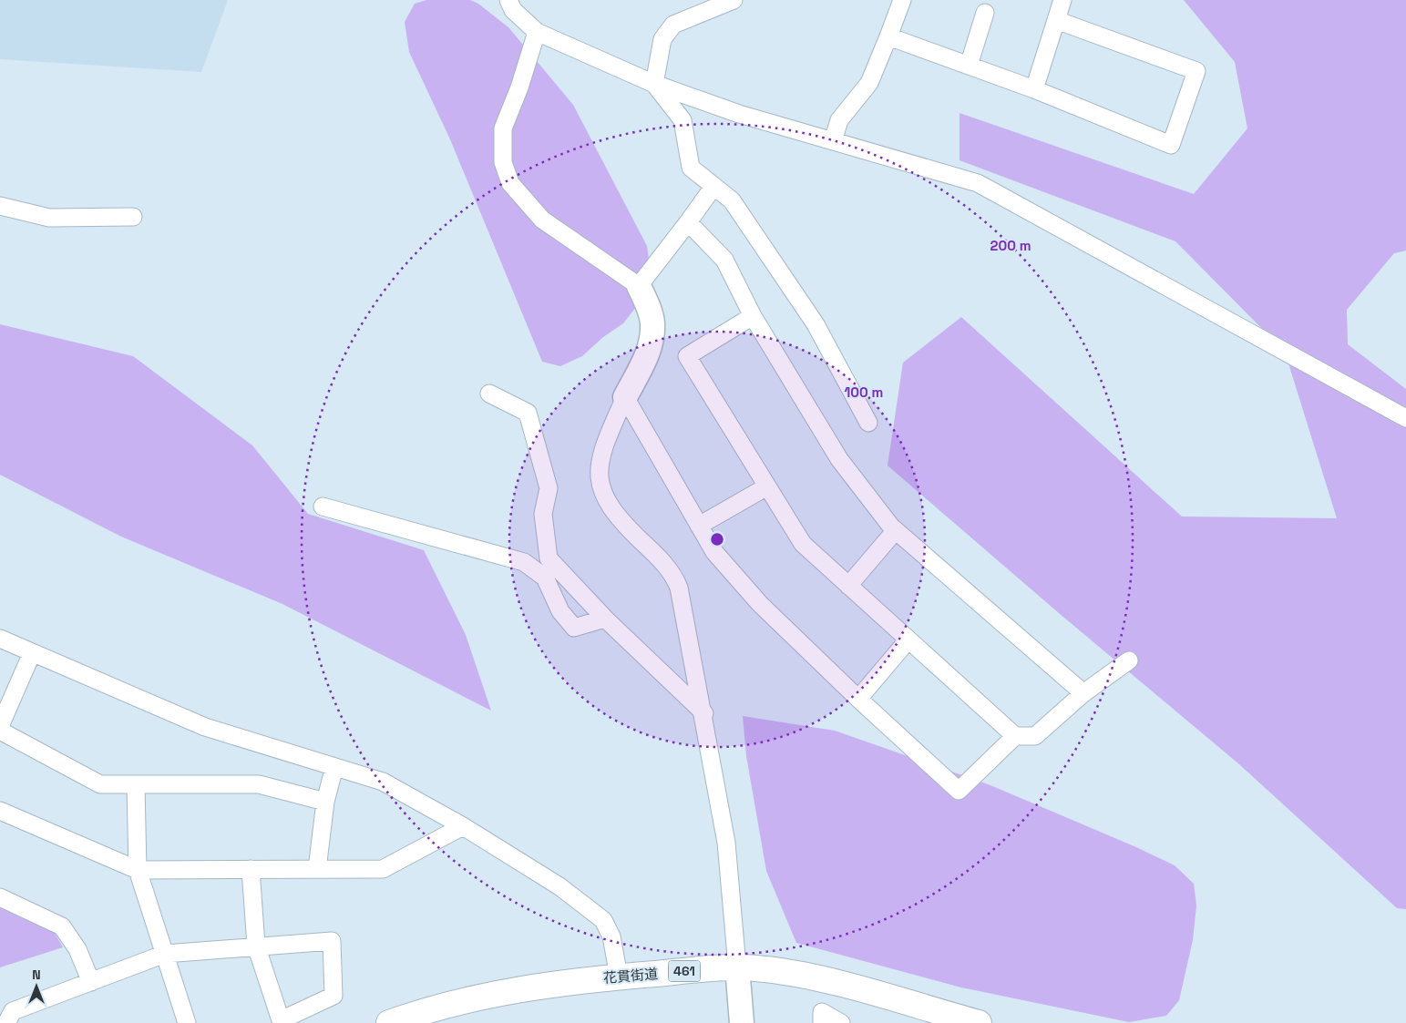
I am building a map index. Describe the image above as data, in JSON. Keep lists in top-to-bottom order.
{
  "streets": {
    "highway": ["461", "花貫街道"]
  },
  "north": "top",
  "rings": ["200 m", "100 m"]
}
